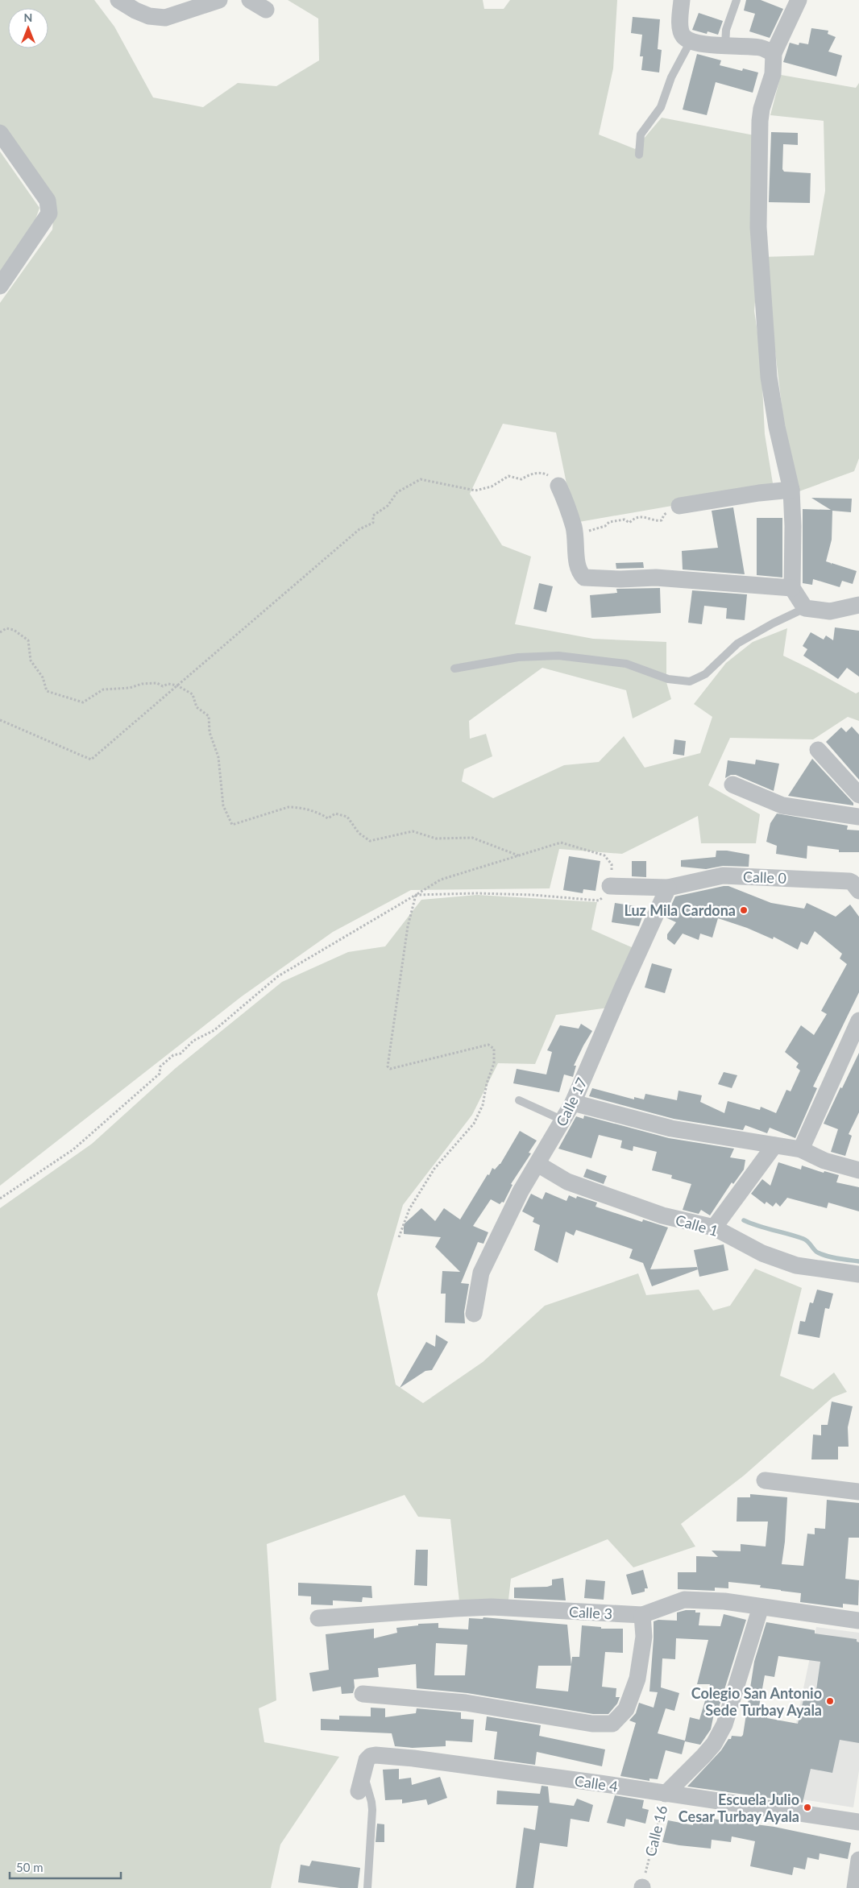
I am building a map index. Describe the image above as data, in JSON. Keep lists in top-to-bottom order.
{
  "streets": {
    "street": [
      "Calle 0",
      "Calle 17",
      "Calle 1",
      "Calle 3",
      "Calle 4",
      "Calle 16"
    ]
  },
  "crossings": [
    ["Calle 0", "Calle 17"],
    ["Calle 17", "Calle 1"],
    ["Calle 3", "Calle 16"],
    ["Calle 4", "Calle 16"]
  ],
  "places": ["Luz Mila Cardona", "Colegio San Antonio Sede Turbay Ayala", "Escuela Julio Cesar Turbay Ayala"],
  "scale_bar": "50 m",
  "north": "top"
}
